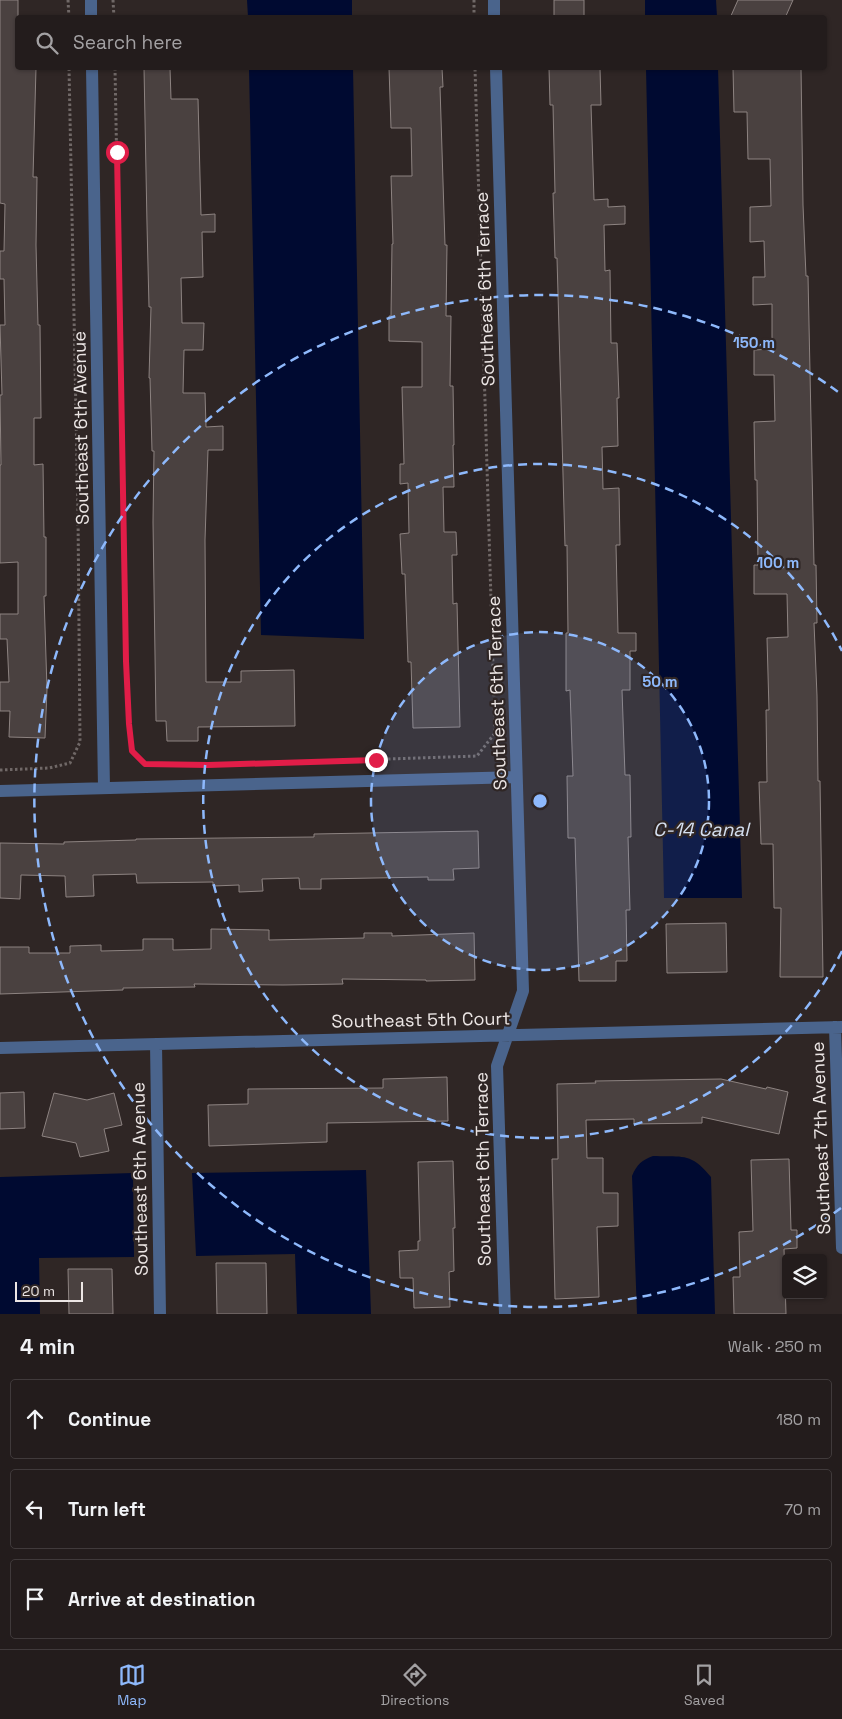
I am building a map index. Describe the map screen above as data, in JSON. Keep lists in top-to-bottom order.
{
  "streets": {
    "street": [
      "Southeast 6th Terrace",
      "Southeast 6th Avenue",
      "Southeast 5th Court",
      "Southeast 7th Avenue"
    ]
  },
  "crossings": [
    ["Southeast 6th Terrace", "Southeast 5th Court"],
    ["Southeast 6th Avenue", "Southeast 5th Court"],
    ["Southeast 5th Court", "Southeast 7th Avenue"]
  ],
  "water": ["C-14 Canal"],
  "scale_bar": "20 m",
  "page": {
    "search": "Search here",
    "scale": "20 m",
    "heading": ["4 min", "Walk · 250 m"],
    "list": [
      ["Continue", "180 m"],
      ["Turn left", "70 m"],
      "Arrive at destination"
    ],
    "nav": ["Map", "Directions", "Saved"]
  },
  "rings": ["150 m", "100 m", "50 m"]
}
